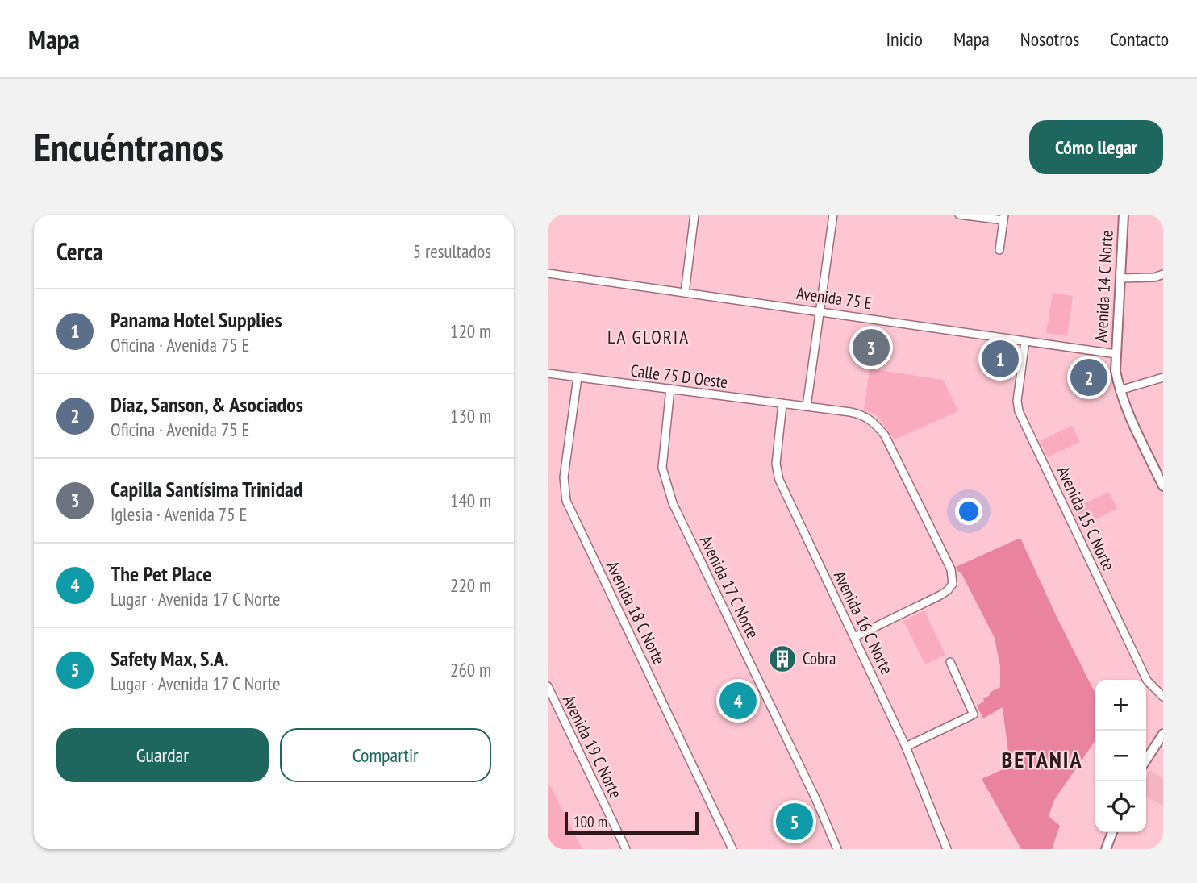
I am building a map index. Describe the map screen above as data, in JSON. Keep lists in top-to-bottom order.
{
  "streets": {
    "street": [
      "Avenida 14 C Norte",
      "Avenida 75 E",
      "Calle 75 D Oeste",
      "Avenida 15 C Norte",
      "Avenida 17 C Norte",
      "Avenida 18 C Norte",
      "Avenida 16 C Norte",
      "Avenida 19 C Norte"
    ]
  },
  "crossings": [
    ["Avenida 14 C Norte", "Avenida 75 E"],
    ["Avenida 75 E", "Avenida 15 C Norte"],
    ["Calle 75 D Oeste", "Avenida 17 C Norte"],
    ["Calle 75 D Oeste", "Avenida 18 C Norte"],
    ["Calle 75 D Oeste", "Avenida 16 C Norte"]
  ],
  "districts": ["LA GLORIA", "BETANIA"],
  "places": {
    "building": ["Cobra"]
  },
  "scale_bar": "100 m",
  "page": {
    "header": "Mapa",
    "nav": [
      "Inicio",
      "Mapa",
      "Nosotros",
      "Contacto"
    ],
    "buttons": [
      "Cómo llegar",
      ["Guardar", "Compartir"]
    ],
    "title": "Encuéntranos",
    "heading": ["Cerca", "5 resultados"],
    "list": [
      {
        "mark": "1",
        "name": "Panama Hotel Supplies",
        "note": "Oficina · Avenida 75 E",
        "value": "120 m"
      },
      {
        "mark": "2",
        "name": "Díaz, Sanson, & Asociados",
        "note": "Oficina · Avenida 75 E",
        "value": "130 m"
      },
      {
        "mark": "3",
        "name": "Capilla Santísima Trinidad",
        "note": "Iglesia · Avenida 75 E",
        "value": "140 m"
      },
      {
        "mark": "4",
        "name": "The Pet Place",
        "note": "Lugar · Avenida 17 C Norte",
        "value": "220 m"
      },
      {
        "mark": "5",
        "name": "Safety Max, S.A.",
        "note": "Lugar · Avenida 17 C Norte",
        "value": "260 m"
      }
    ],
    "pins": [
      "3",
      "1",
      "2",
      "4",
      "5"
    ],
    "map_buttons": ["+", "−"],
    "scale": "100 m"
  }
}
